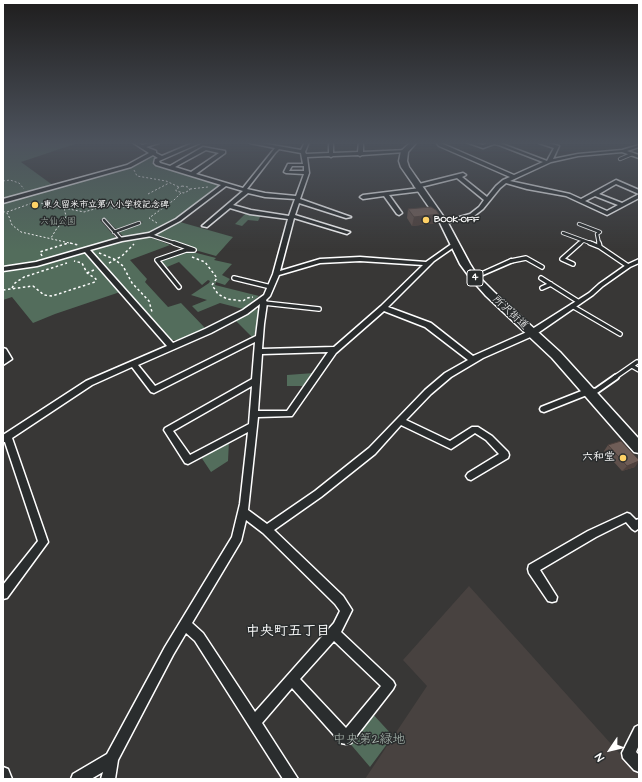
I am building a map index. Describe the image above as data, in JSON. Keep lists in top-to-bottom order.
{
  "streets": {
    "main road": ["4", "所沢街道"]
  },
  "districts": ["中央町五丁目"],
  "parks": ["六仙公園", "中央第2緑地"],
  "places": ["東久留米市立第八小学校記念碑", "BOOK-OFF", "六和堂"],
  "north": "bottom left"
}
